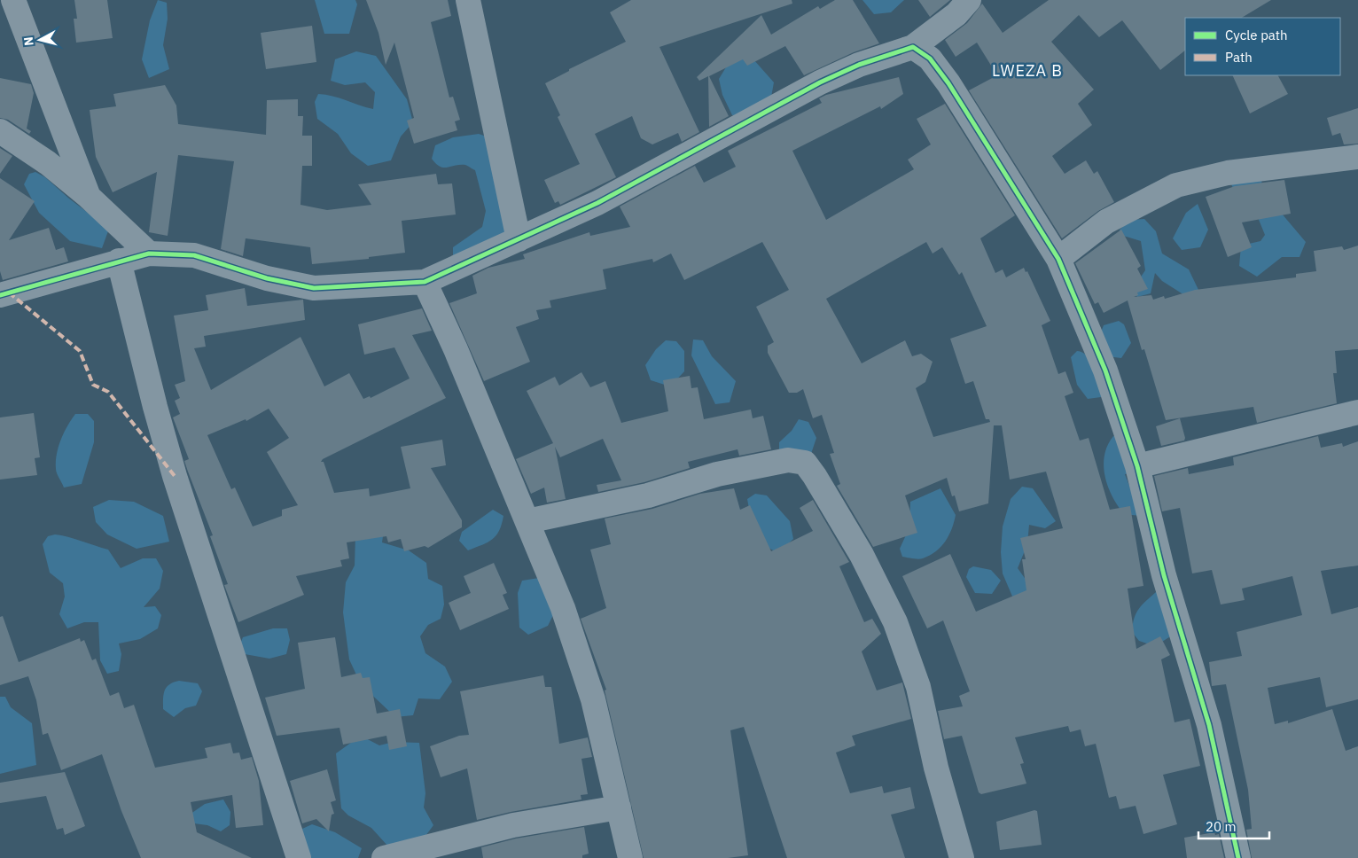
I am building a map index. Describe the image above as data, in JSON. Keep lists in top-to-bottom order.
{
  "districts": ["LWEZA B"],
  "legend": ["Cycle path", "Path"],
  "scale_bar": "20 m",
  "north": "left"
}
